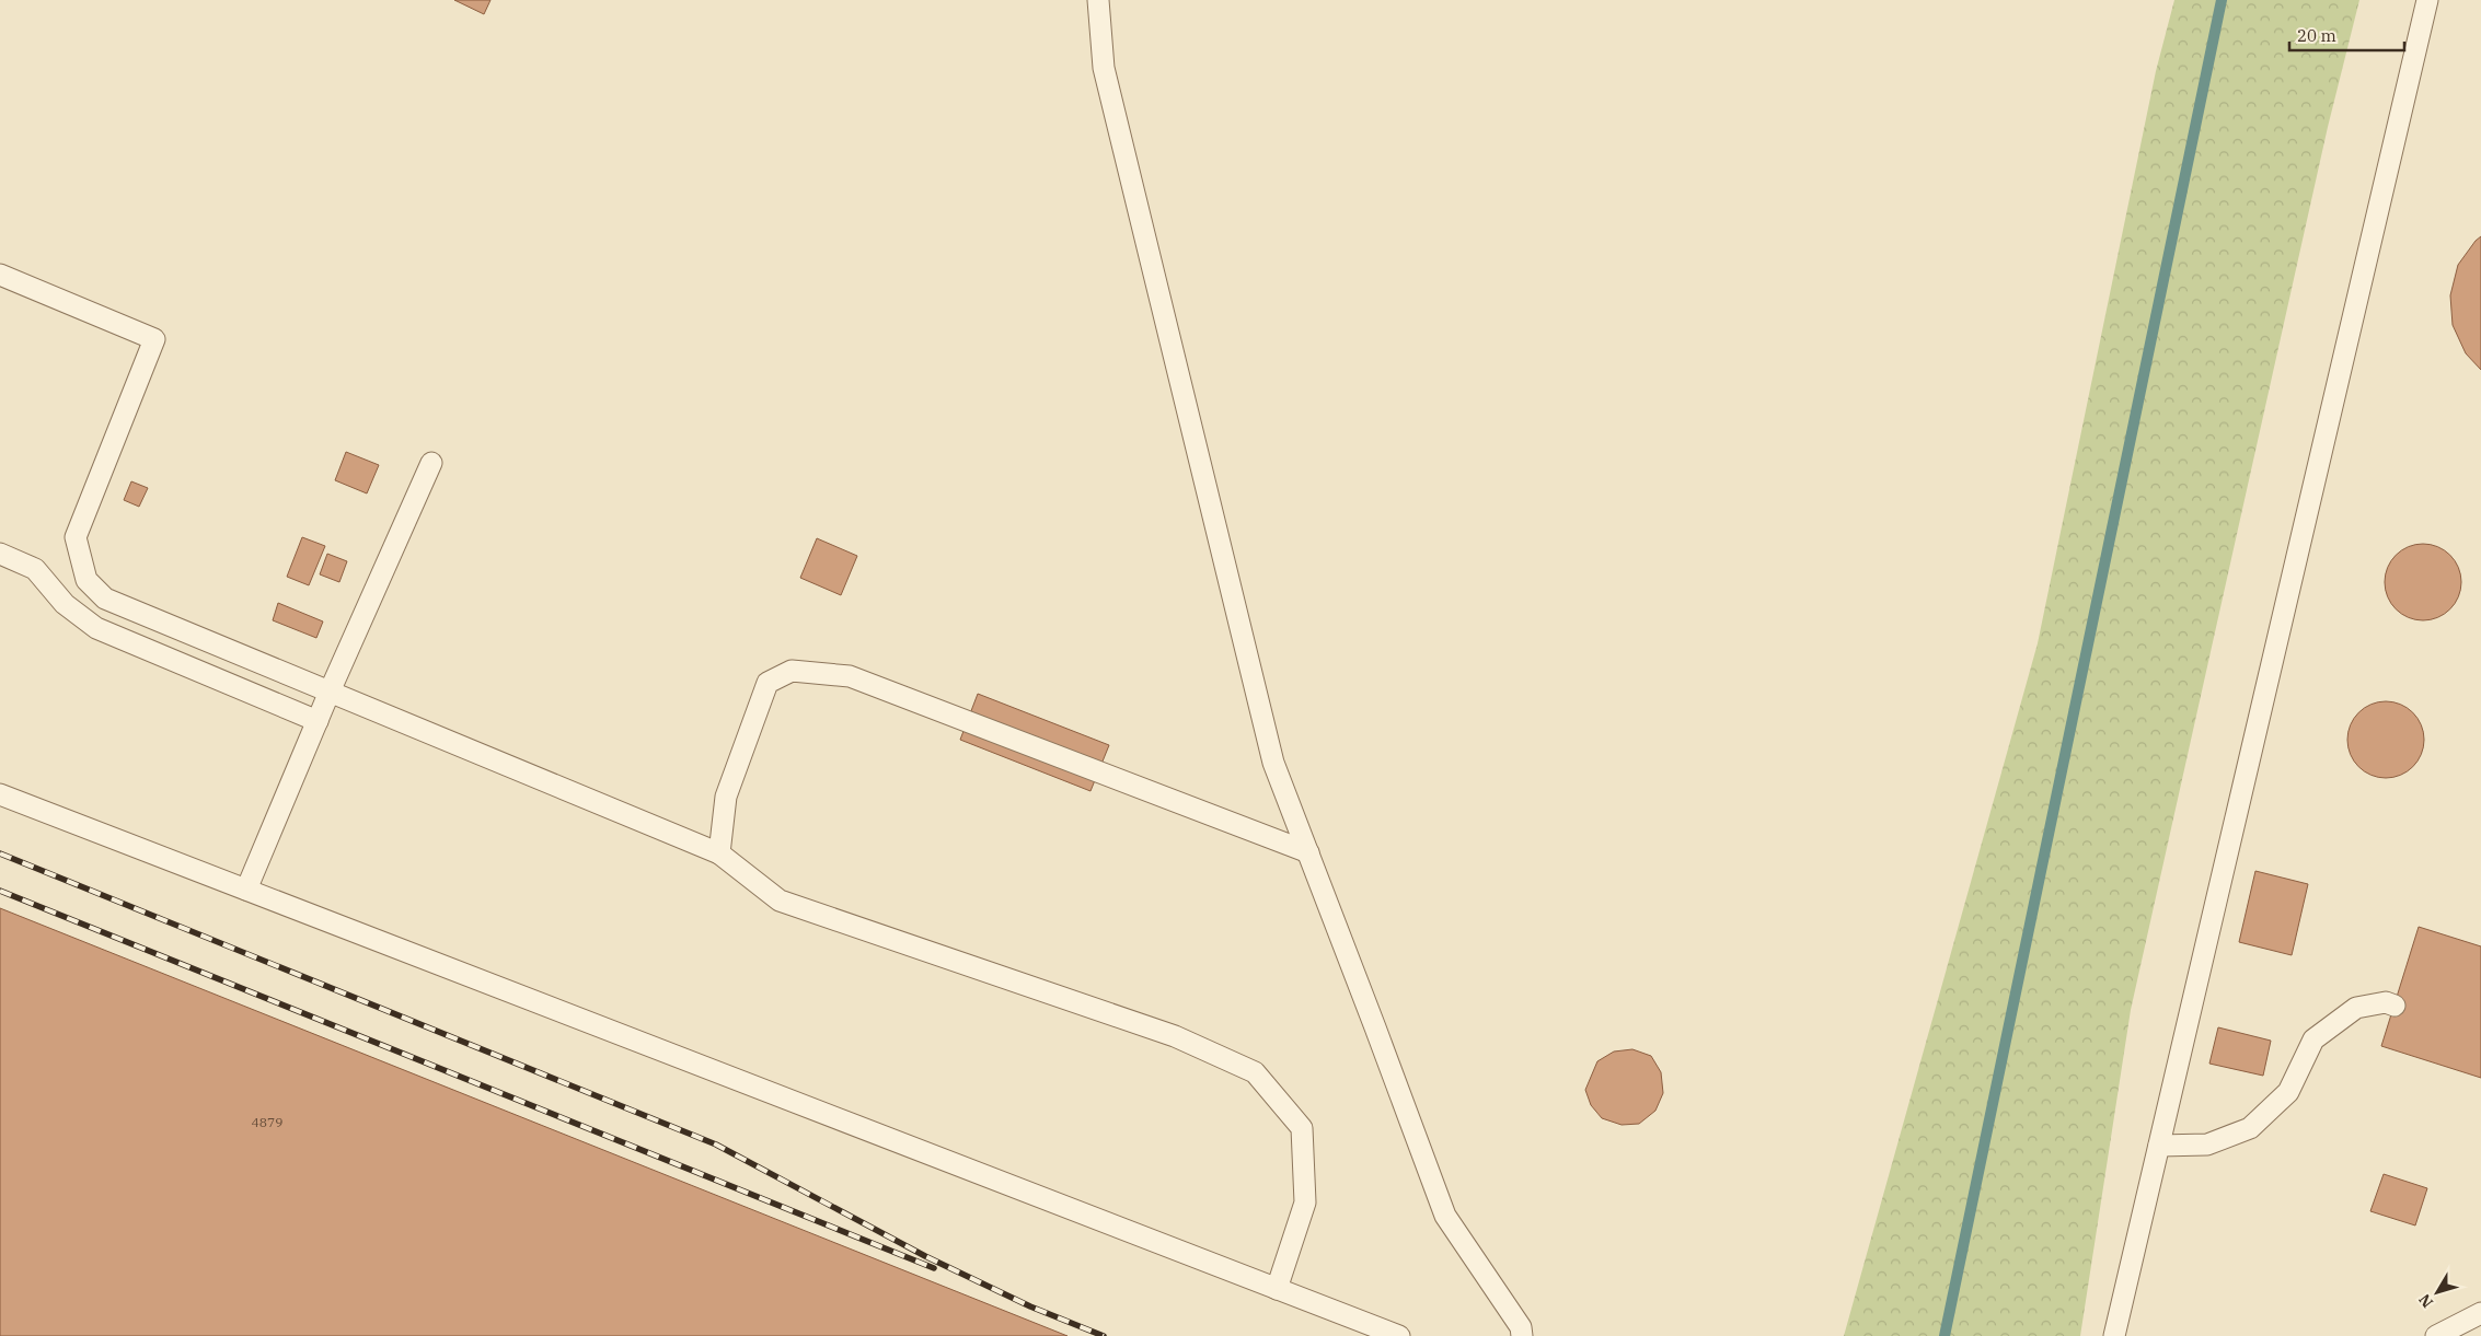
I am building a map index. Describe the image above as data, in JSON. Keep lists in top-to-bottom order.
{
  "house_numbers": ["4879"],
  "scale_bar": "20 m",
  "north": "bottom left"
}
